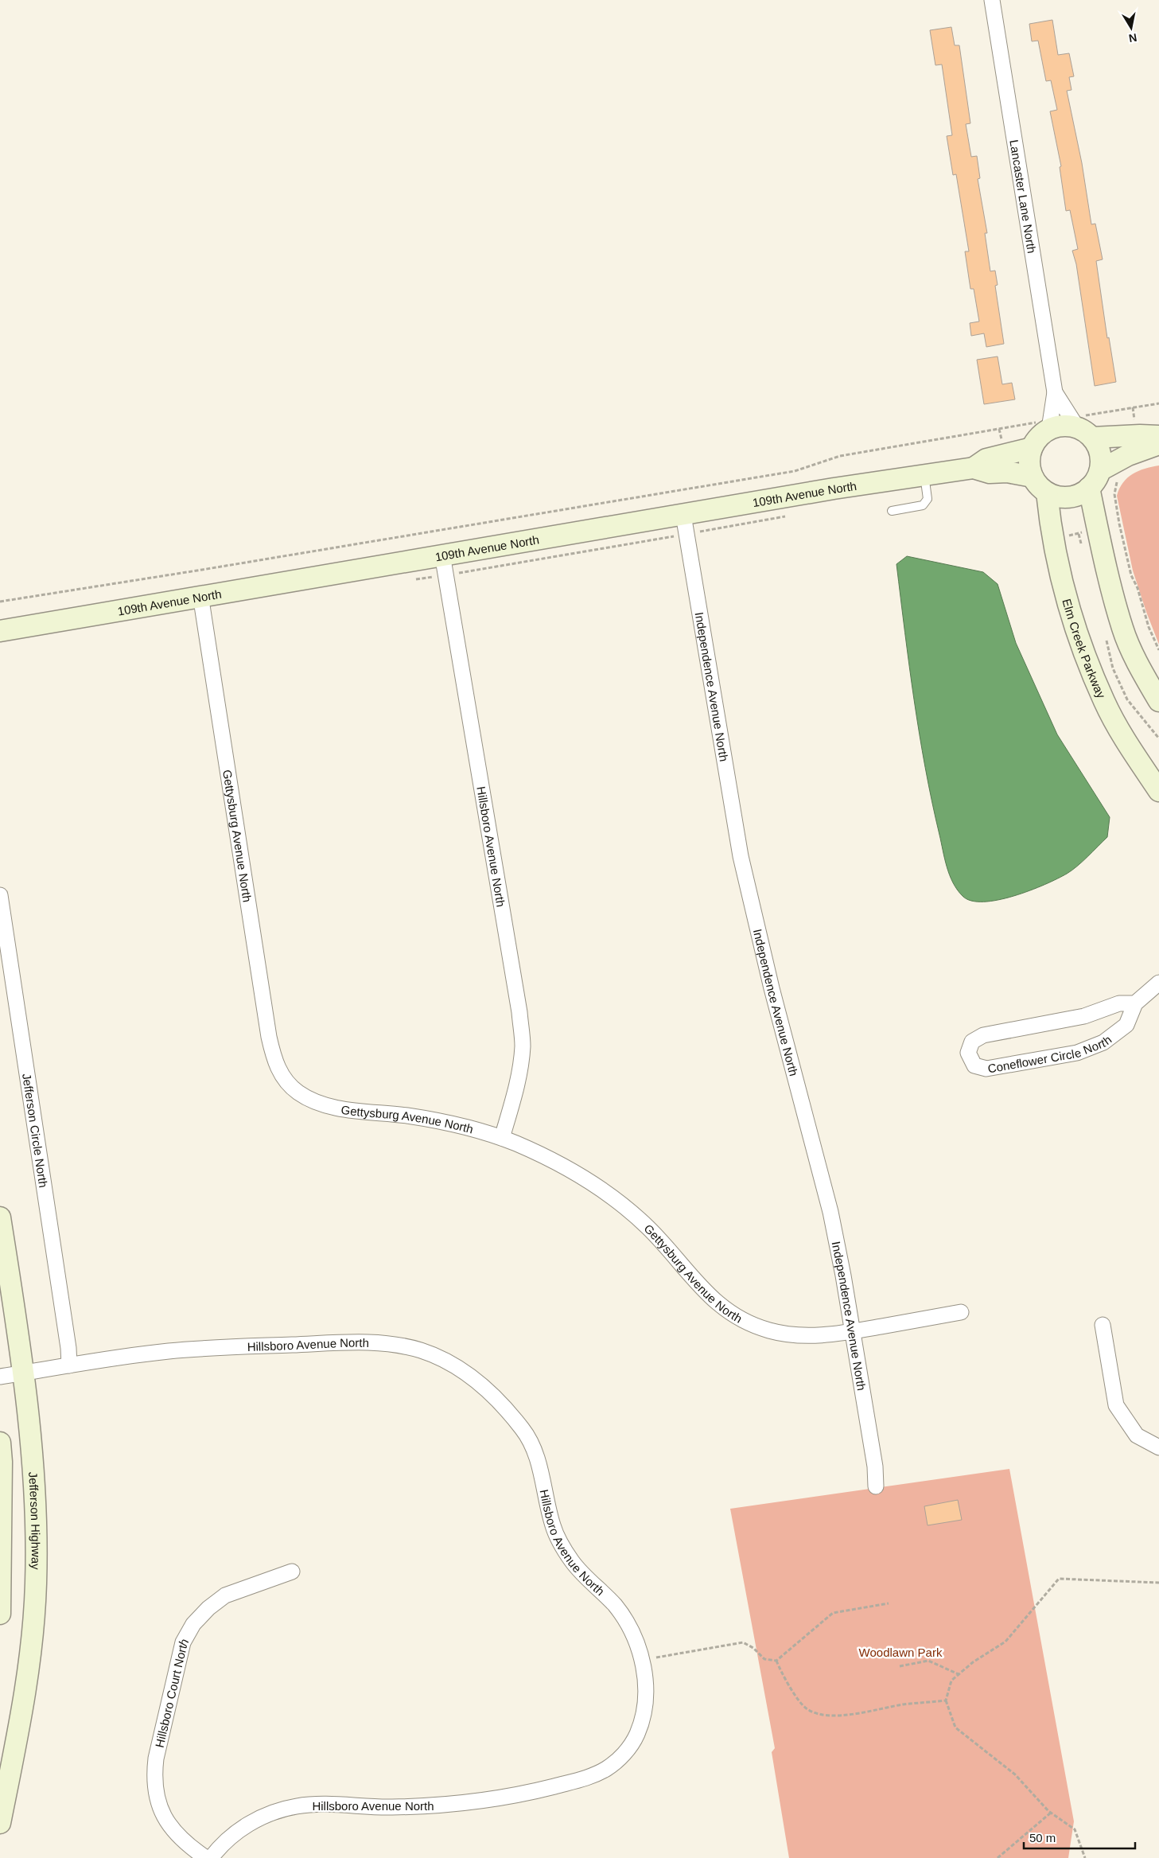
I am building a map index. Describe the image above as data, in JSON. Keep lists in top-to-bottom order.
{
  "streets": {
    "street": [
      "Lancaster Lane North",
      "109th Avenue North",
      "Elm Creek Parkway",
      "Independence Avenue North",
      "Gettysburg Avenue North",
      "Hillsboro Avenue North",
      "Coneflower Circle North",
      "Jefferson Circle North",
      "Jefferson Highway",
      "Hillsboro Court North"
    ]
  },
  "crossings": [
    ["Lancaster Lane North", "109th Avenue North"],
    ["Lancaster Lane North", "Elm Creek Parkway"],
    ["109th Avenue North", "Elm Creek Parkway"],
    ["109th Avenue North", "Independence Avenue North"],
    ["109th Avenue North", "Gettysburg Avenue North"],
    ["109th Avenue North", "Hillsboro Avenue North"],
    ["Independence Avenue North", "Gettysburg Avenue North"],
    ["Gettysburg Avenue North", "Hillsboro Avenue North"],
    ["Hillsboro Avenue North", "Jefferson Circle North"],
    ["Hillsboro Avenue North", "Jefferson Highway"]
  ],
  "parks": ["Woodlawn Park"],
  "scale_bar": "50 m",
  "north": "bottom"
}
